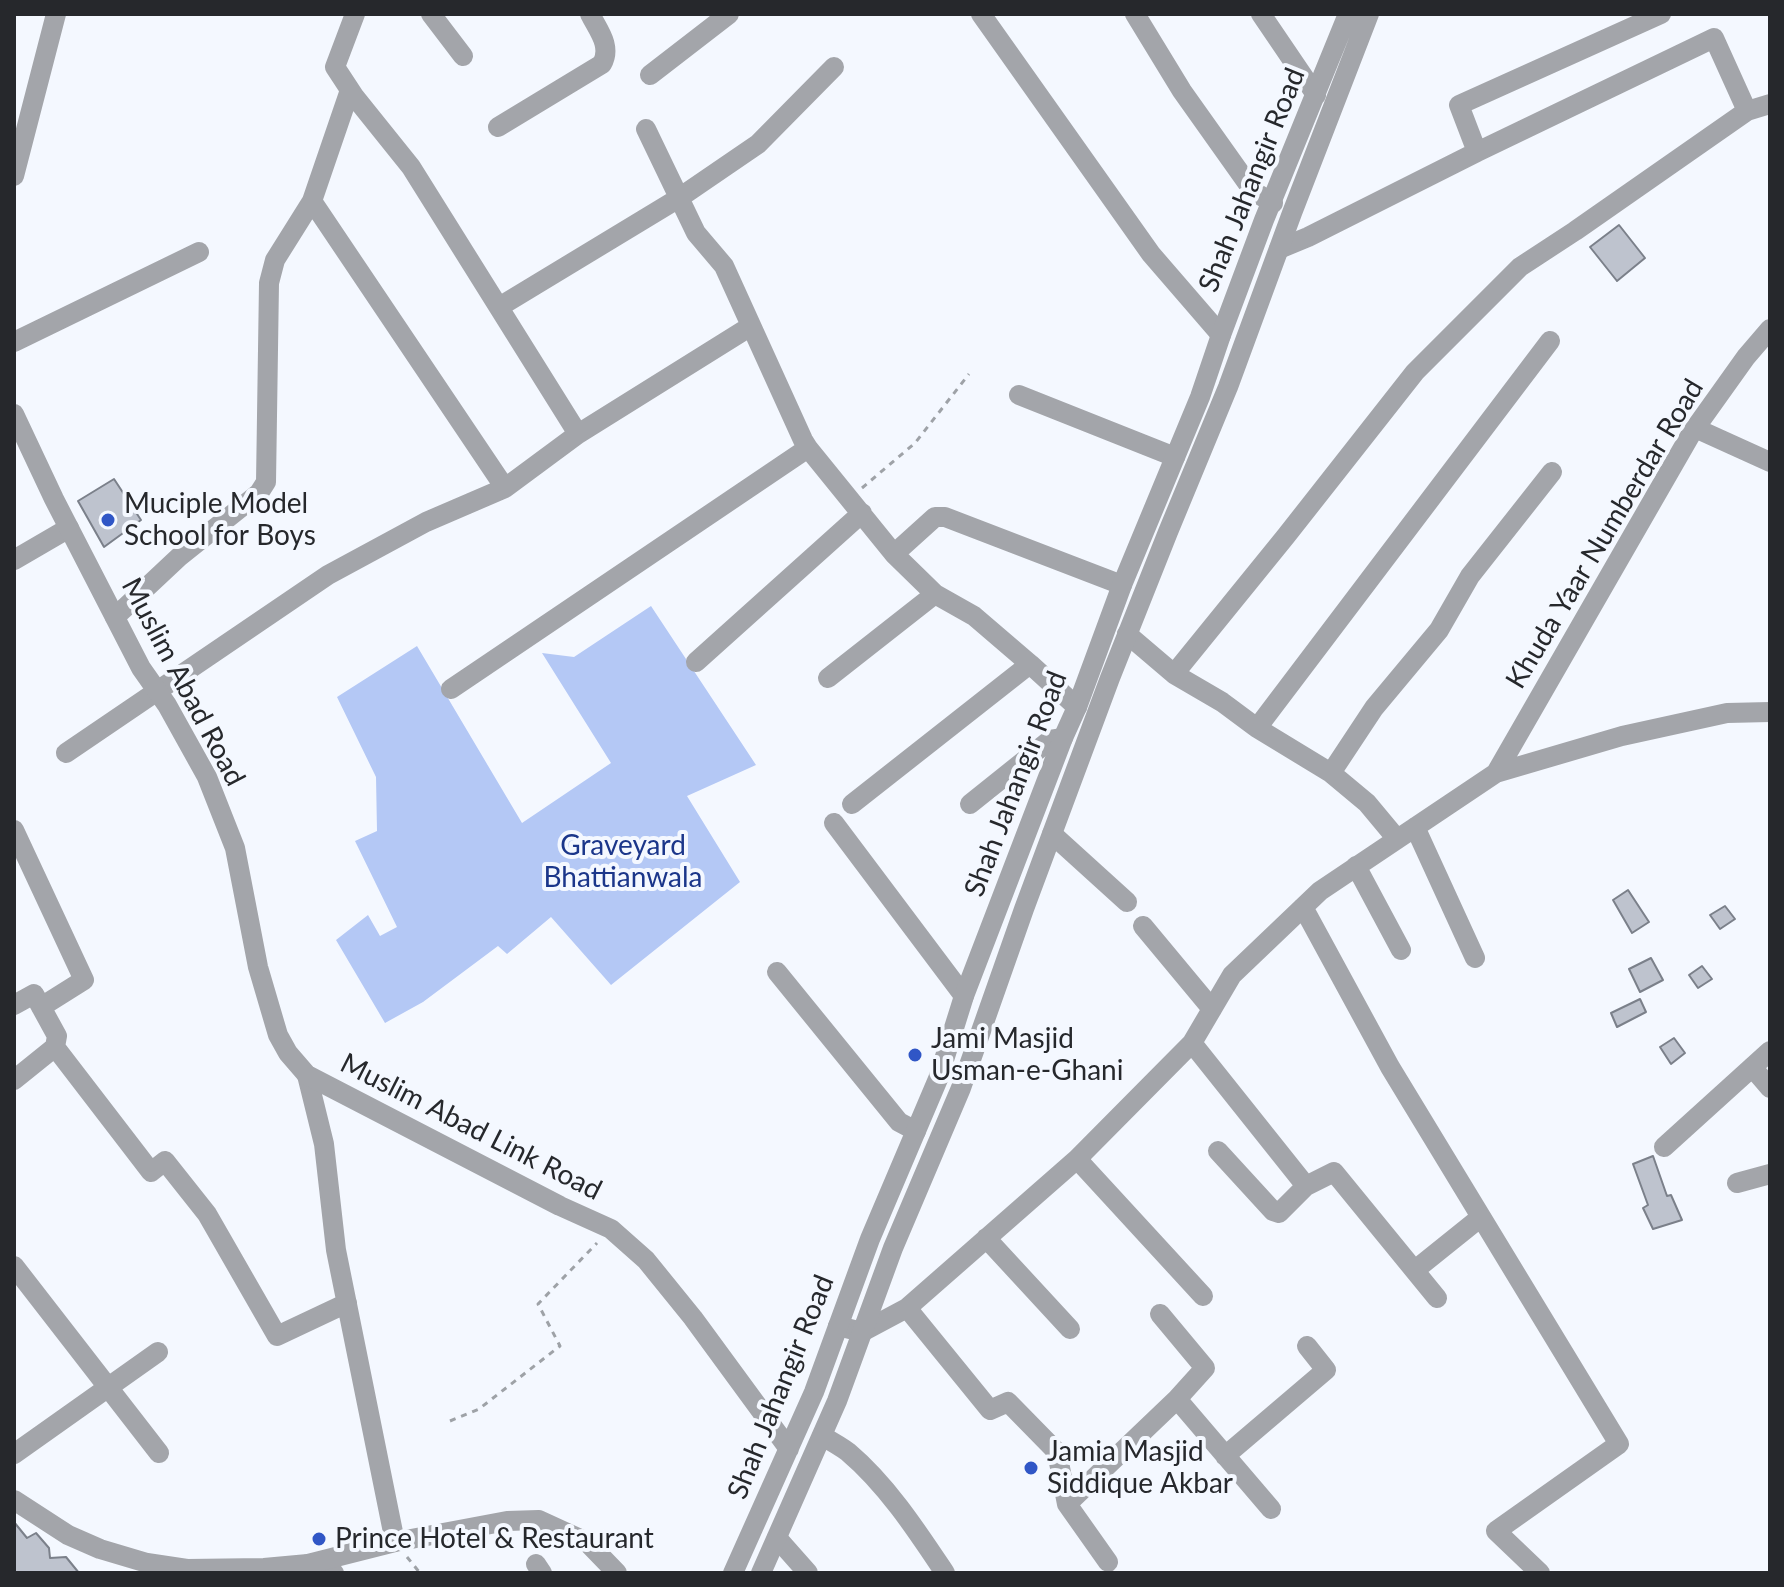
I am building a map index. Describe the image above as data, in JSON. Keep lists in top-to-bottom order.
{
  "streets": {
    "street": [
      "Shah Jahangir Road",
      "Khuda Yaar Numberdar Road",
      "Muslim Abad Road",
      "Muslim Abad Link Road"
    ]
  },
  "crossings": [
    ["Shah Jahangir Road", "Muslim Abad Link Road"],
    ["Muslim Abad Road", "Muslim Abad Link Road"]
  ],
  "parks": ["Graveyard Bhattianwala"],
  "places": [
    "Muciple Model School for Boys",
    "Jami Masjid Usman-e-Ghani",
    "Jamia Masjid Siddique Akbar",
    "Prince Hotel & Restaurant"
  ]
}
